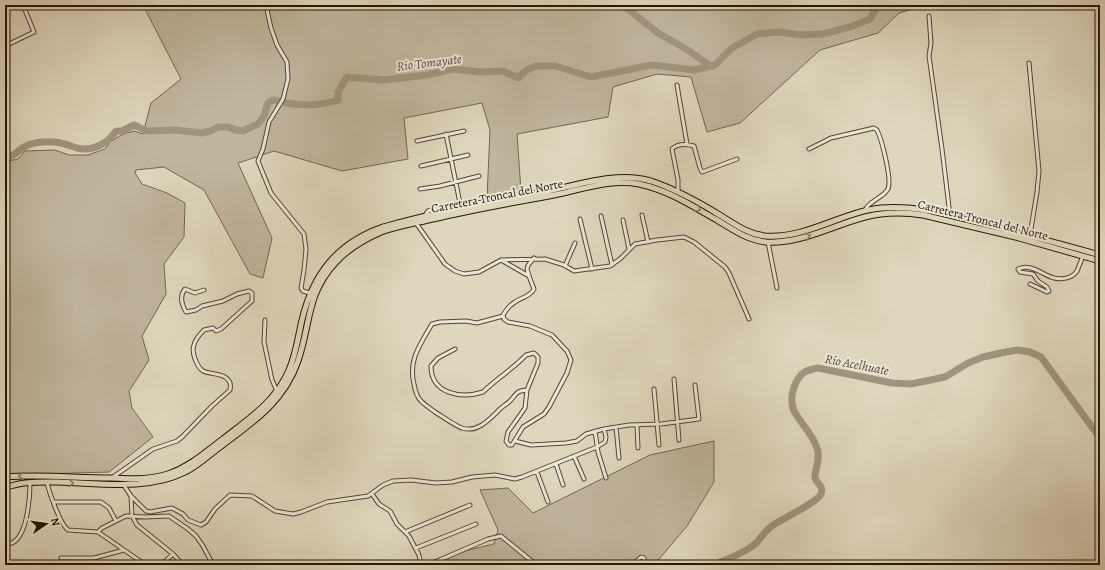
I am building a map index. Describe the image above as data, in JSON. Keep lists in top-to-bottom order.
{
  "streets": {
    "main road": ["Carretera Troncal del Norte"]
  },
  "water": ["Río Tomayate", "Río Acelhuate"],
  "north": "right"
}
